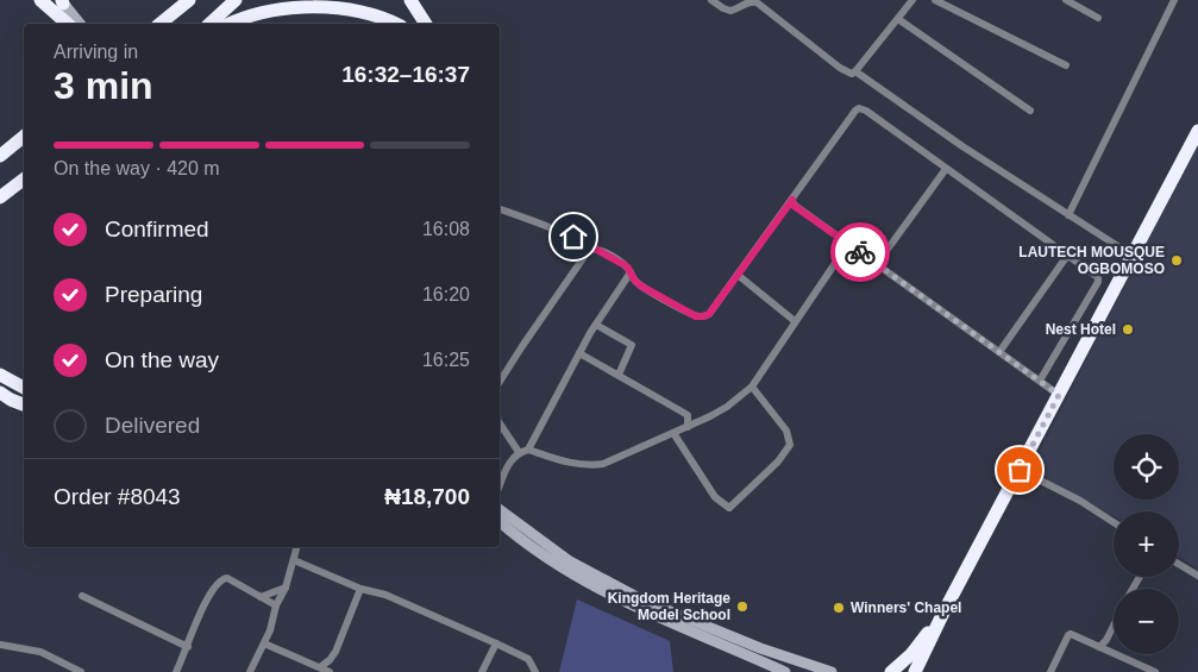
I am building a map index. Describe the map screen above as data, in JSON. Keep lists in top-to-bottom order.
{
  "places": [
    "LAUTECH MOUSQUE OGBOMOSO",
    "Nest Hotel",
    "Kingdom Heritage Model School",
    "Winners' Chapel"
  ],
  "page": {
    "heading": ["3 min", "Arriving in", "16:32–16:37"],
    "panel": ["Order #8043", "₦18,700"],
    "bar": "On the way · 420 m",
    "list": [
      ["Confirmed", "16:08"],
      ["Preparing", "16:20"],
      ["On the way", "16:25"],
      "Delivered"
    ],
    "map_buttons": ["+", "−"]
  }
}
